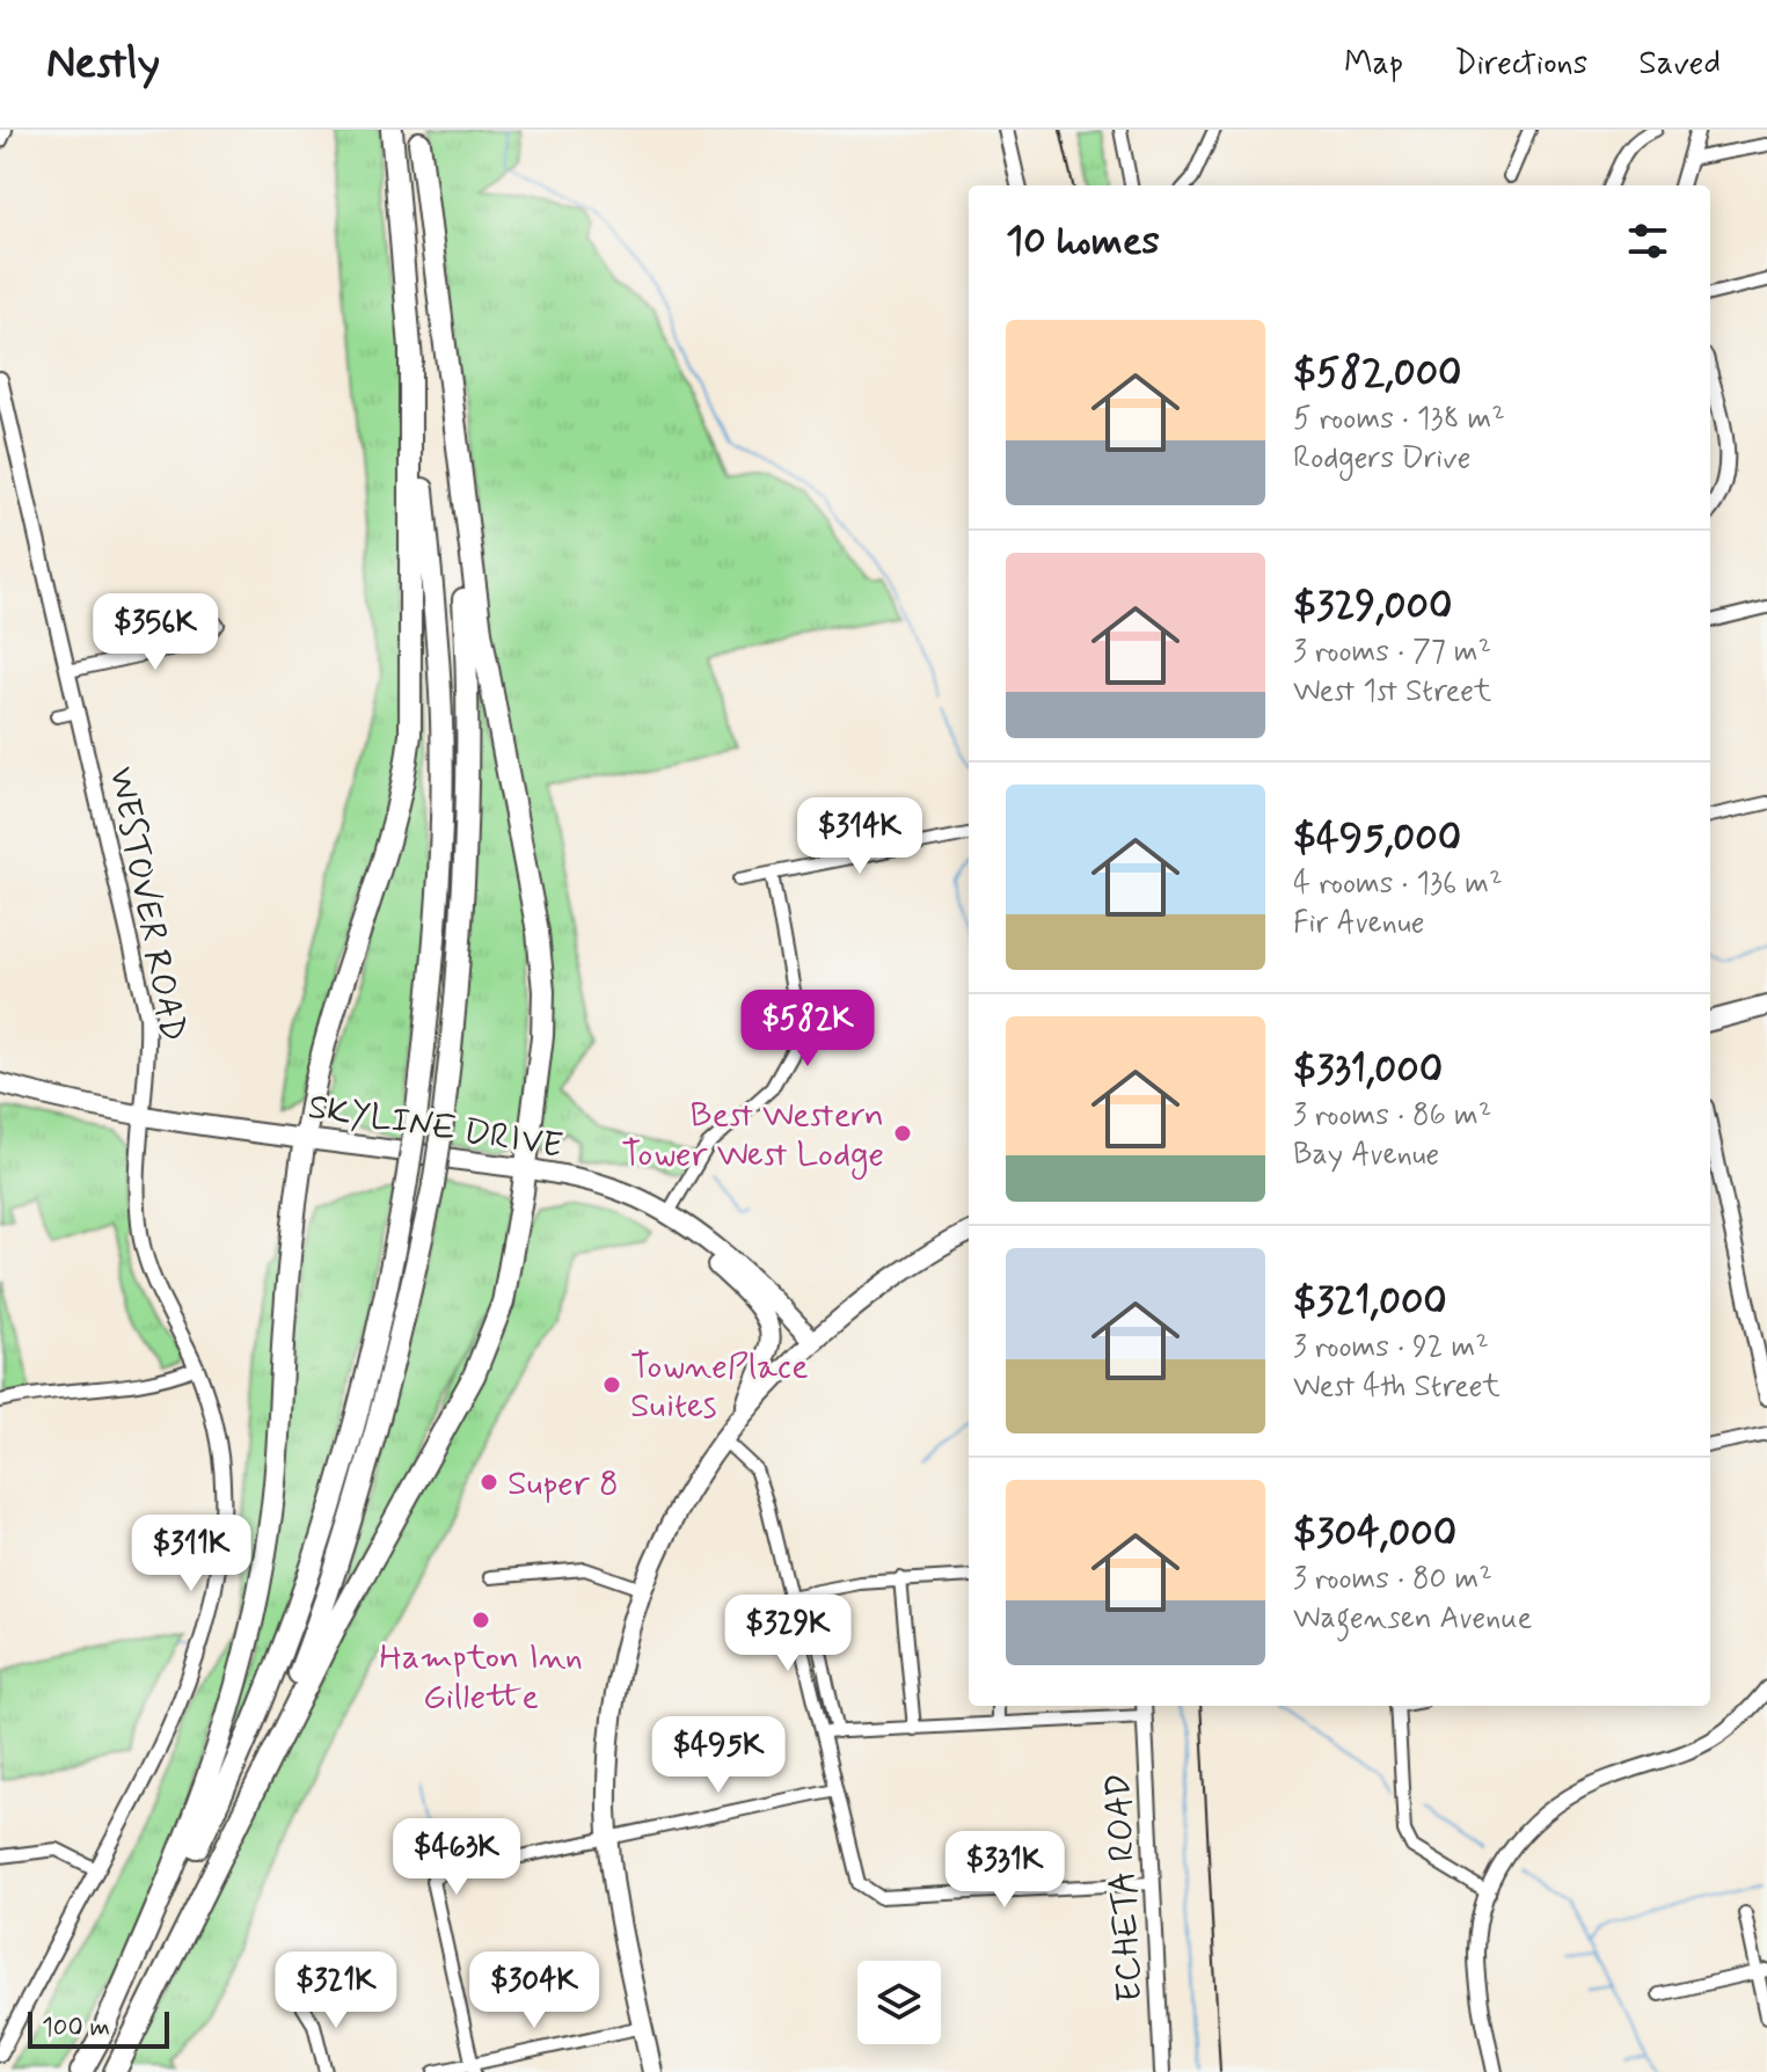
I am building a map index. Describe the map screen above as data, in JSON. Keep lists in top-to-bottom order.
{
  "streets": {
    "main road": ["SKYLINE DRIVE"],
    "street": ["WESTOVER ROAD", "ECHETA ROAD"]
  },
  "crossings": [
    ["WESTOVER ROAD", "SKYLINE DRIVE"]
  ],
  "places": [
    "Best Western Tower West Lodge",
    "TownePlace Suites",
    "Super 8",
    "Hampton Inn Gillette"
  ],
  "scale_bar": "100 m",
  "page": {
    "header": "Nestly",
    "nav": ["Map", "Directions", "Saved"],
    "heading": "10 homes",
    "list": [
      {
        "name": "$582,000",
        "note": "5 rooms · 138 m² · Rodgers Drive"
      },
      {
        "name": "$329,000",
        "note": "3 rooms · 77 m² · West 1st Street"
      },
      {
        "name": "$495,000",
        "note": "4 rooms · 136 m² · Fir Avenue"
      },
      {
        "name": "$331,000",
        "note": "3 rooms · 86 m² · Bay Avenue"
      },
      {
        "name": "$321,000",
        "note": "3 rooms · 92 m² · West 4th Street"
      },
      {
        "name": "$304,000",
        "note": "3 rooms · 80 m² · Wagensen Avenue"
      }
    ],
    "price": [
      "$356K",
      "$314K",
      "$582K",
      "$311K",
      "$329K",
      "$495K",
      "$463K",
      "$331K",
      "$321K",
      "$304K"
    ],
    "scale": "100 m"
  }
}
